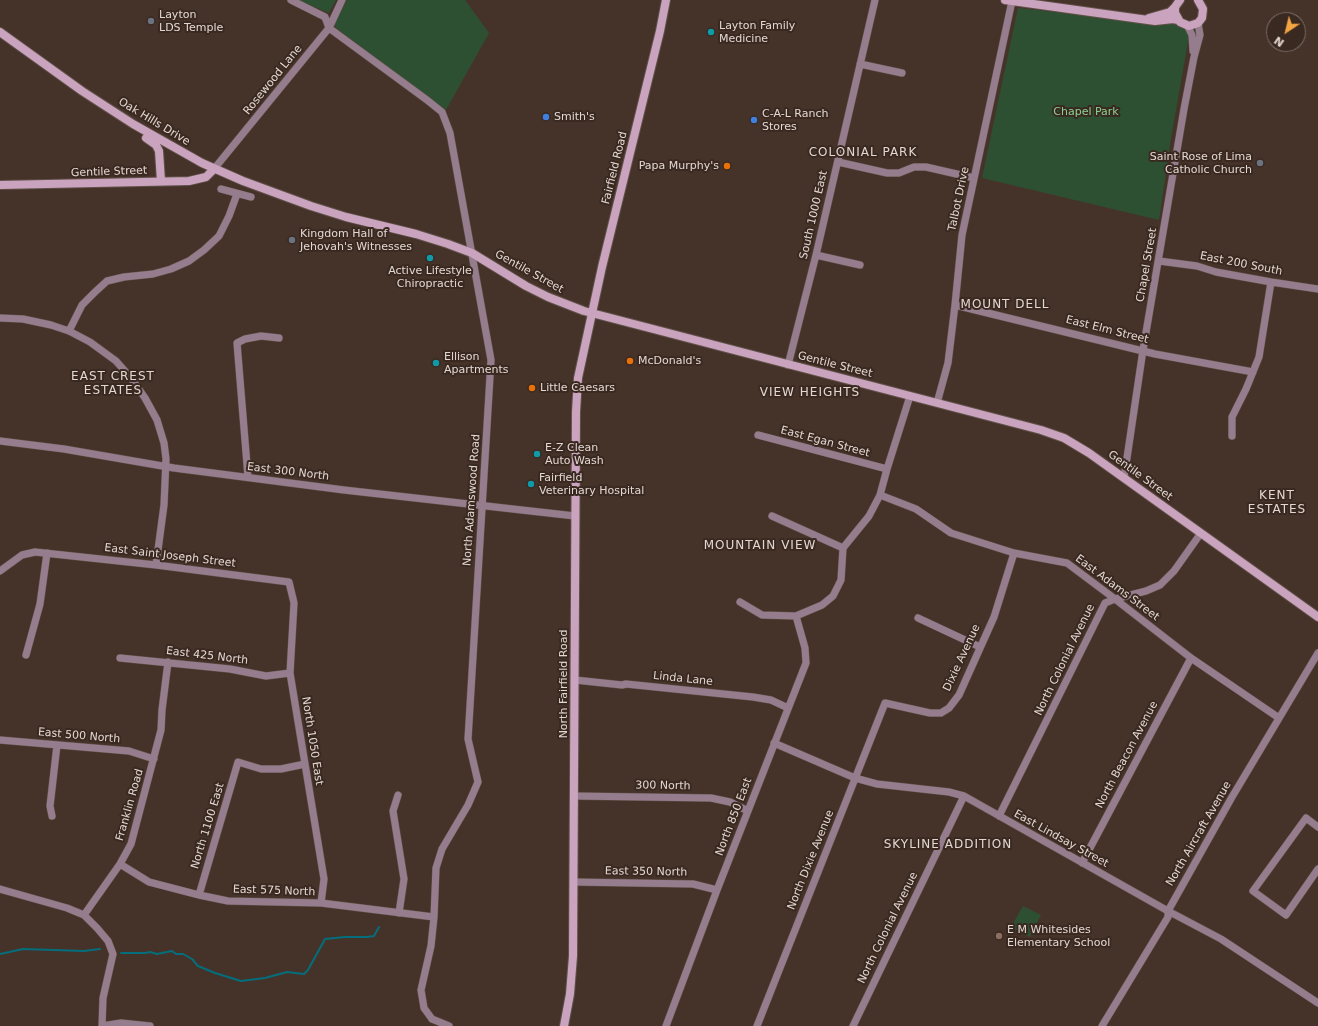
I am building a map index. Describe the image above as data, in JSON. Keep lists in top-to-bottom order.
{
  "streets": {
    "main road": [
      "Oak Hills Drive",
      "Fairfield Road",
      "Gentile Street",
      "North Fairfield Road"
    ],
    "street": [
      "Rosewood Lane",
      "Talbot Drive",
      "South 1000 East",
      "East 200 South",
      "Chapel Street",
      "East Elm Street",
      "East Egan Street",
      "East 300 North",
      "North Adamswood Road",
      "East Saint Joseph Street",
      "East Adams Street",
      "East 425 North",
      "Dixie Avenue",
      "North Colonial Avenue",
      "Linda Lane",
      "East 500 North",
      "North 1050 East",
      "North Beacon Avenue",
      "300 North",
      "Franklin Road",
      "North 850 East",
      "North 1100 East",
      "North Aircraft Avenue",
      "East Lindsay Street",
      "North Dixie Avenue",
      "East 350 North",
      "East 575 North"
    ]
  },
  "crossings": [
    ["Rosewood Lane", "Oak Hills Drive"],
    ["Rosewood Lane", "Gentile Street"],
    ["Rosewood Lane", "North Adamswood Road"],
    ["Oak Hills Drive", "Gentile Street"],
    ["Fairfield Road", "Gentile Street"],
    ["Fairfield Road", "North Fairfield Road"],
    ["Gentile Street", "Talbot Drive"],
    ["Gentile Street", "South 1000 East"],
    ["Gentile Street", "Chapel Street"],
    ["Gentile Street", "North Adamswood Road"],
    ["Talbot Drive", "East Elm Street"],
    ["East 200 South", "Chapel Street"],
    ["Chapel Street", "East Elm Street"],
    ["East 300 North", "North Adamswood Road"],
    ["East 300 North", "North Fairfield Road"],
    ["North Adamswood Road", "East 575 North"],
    ["East Saint Joseph Street", "North 1050 East"],
    ["East Adams Street", "Dixie Avenue"],
    ["East Adams Street", "North Colonial Avenue"],
    ["East Adams Street", "North Beacon Avenue"],
    ["East Adams Street", "North Aircraft Avenue"],
    ["East 425 North", "North 1050 East"],
    ["East 425 North", "Franklin Road"],
    ["Dixie Avenue", "North Dixie Avenue"],
    ["North Colonial Avenue", "East Lindsay Street"],
    ["Linda Lane", "North Fairfield Road"],
    ["Linda Lane", "North 850 East"],
    ["North Fairfield Road", "300 North"],
    ["North Fairfield Road", "East 350 North"],
    ["East 500 North", "Franklin Road"],
    ["North 1050 East", "North 1100 East"],
    ["North 1050 East", "East 575 North"],
    ["North Beacon Avenue", "East Lindsay Street"],
    ["300 North", "North 850 East"],
    ["Franklin Road", "East 575 North"],
    ["North 850 East", "East Lindsay Street"],
    ["North 850 East", "East 350 North"],
    ["North 1100 East", "East 575 North"],
    ["North Aircraft Avenue", "East Lindsay Street"],
    ["East Lindsay Street", "North Dixie Avenue"]
  ],
  "districts": [
    "COLONIAL PARK",
    "MOUNT DELL",
    "EAST CREST ESTATES",
    "VIEW HEIGHTS",
    "KENT ESTATES",
    "MOUNTAIN VIEW",
    "SKYLINE ADDITION"
  ],
  "parks": ["Chapel Park"],
  "places": [
    "Layton LDS Temple",
    "Layton Family Medicine",
    "Smith's",
    "C-A-L Ranch Stores",
    "Saint Rose of Lima Catholic Church",
    "Papa Murphy's",
    "Kingdom Hall of Jehovah's Witnesses",
    "Active Lifestyle Chiropractic",
    "McDonald's",
    "Ellison Apartments",
    "Little Caesars",
    "E-Z Clean Auto Wash",
    "Fairfield Veterinary Hospital",
    "E M Whitesides Elementary School"
  ],
  "north": "bottom left"
}
